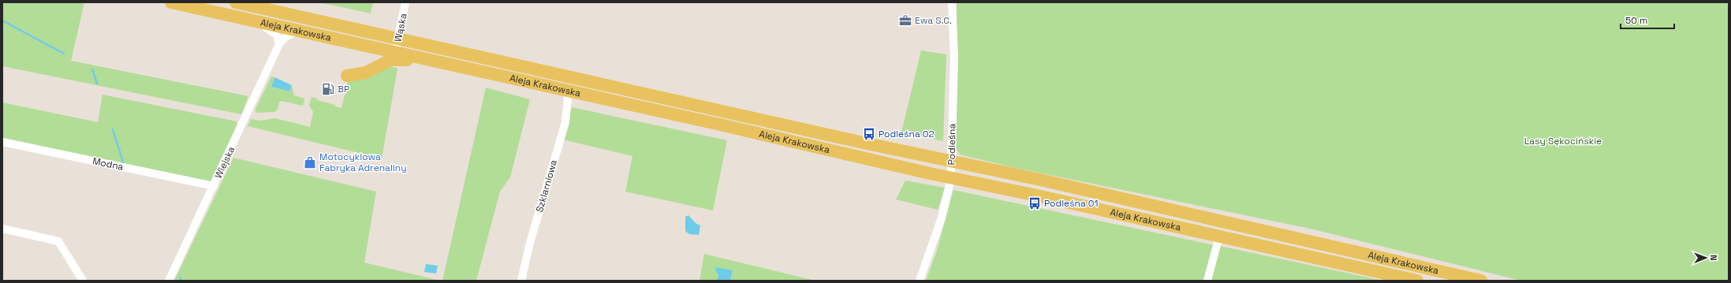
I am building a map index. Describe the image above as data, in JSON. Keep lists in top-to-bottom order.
{
  "streets": {
    "main road": ["Aleja Krakowska"],
    "street": [
      "Wąska",
      "Podleśna",
      "Wiejska",
      "Modna",
      "Szklarniowa"
    ]
  },
  "crossings": [
    ["Wąska", "Aleja Krakowska"],
    ["Aleja Krakowska", "Podleśna"],
    ["Aleja Krakowska", "Wiejska"],
    ["Aleja Krakowska", "Szklarniowa"],
    ["Wiejska", "Modna"]
  ],
  "parks": ["Lasy Sękocińskie"],
  "places": {
    "office": ["Ewa S.C."],
    "fuel station": ["BP"],
    "bus stop": ["Podleśna 02", "Podleśna 01"],
    "shop": ["Motocyklowa Fabryka Adrenaliny"]
  },
  "scale_bar": "50 m",
  "north": "right"
}
